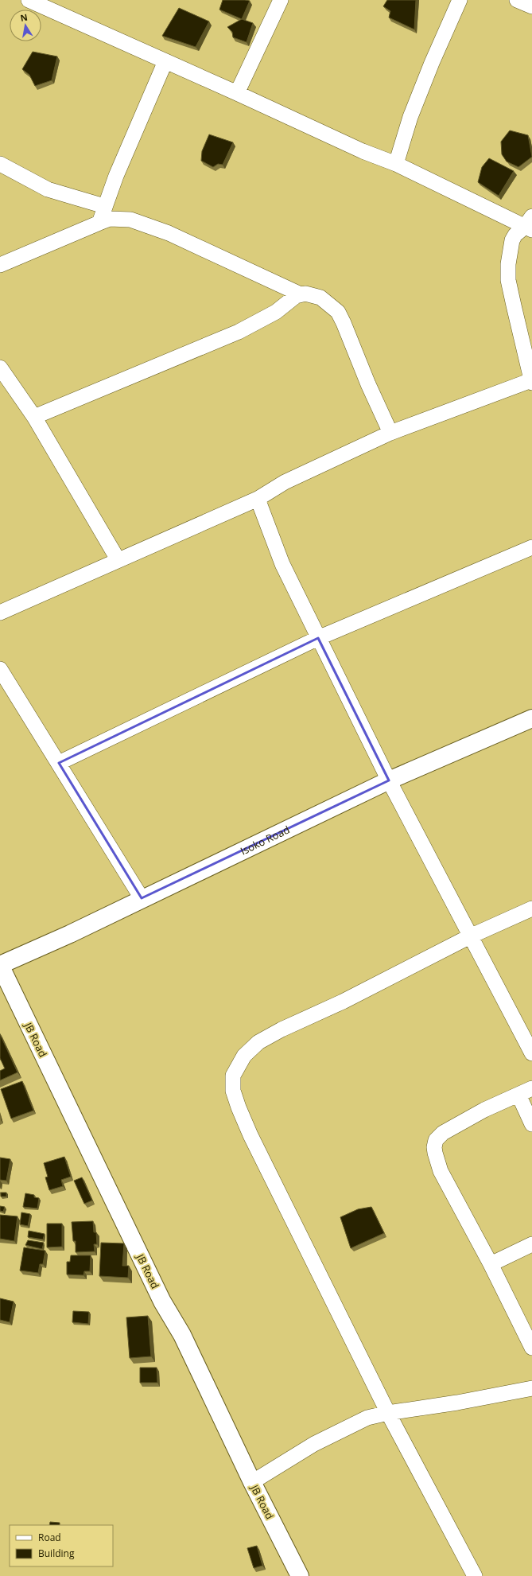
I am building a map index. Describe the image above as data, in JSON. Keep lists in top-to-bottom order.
{
  "streets": {
    "street": ["Isoko Road", "JB Road"]
  },
  "crossings": [
    ["Isoko Road", "JB Road"]
  ],
  "legend": ["Road", "Building"],
  "north": "top"
}
